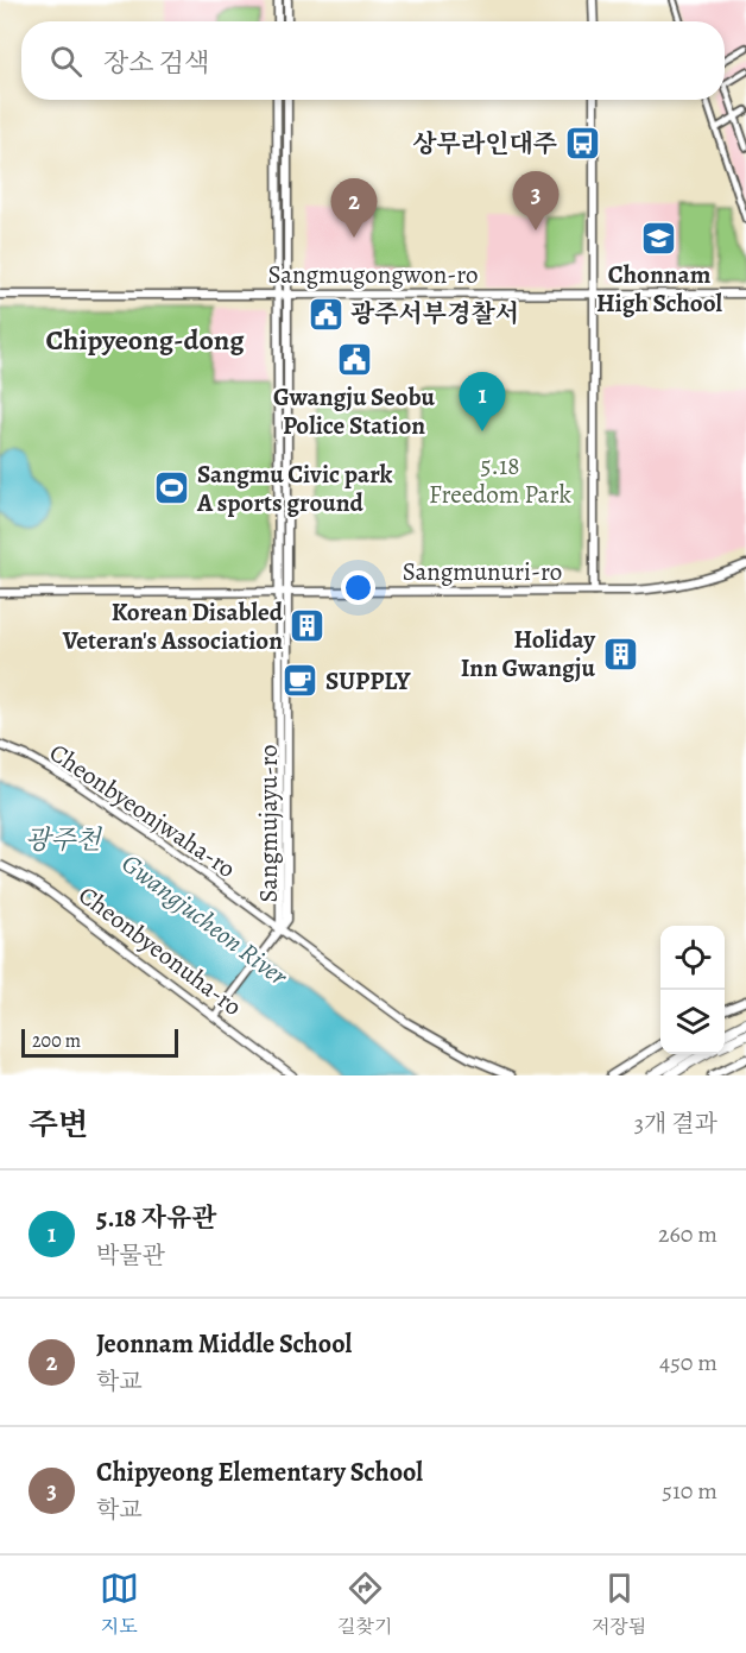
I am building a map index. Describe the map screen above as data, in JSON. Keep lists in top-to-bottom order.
{
  "streets": {
    "street": [
      "Sangmugongwon-ro",
      "Sangmunuri-ro",
      "Cheonbyeonjwaha-ro",
      "Sangmujayu-ro",
      "Cheonbyeonuha-ro"
    ]
  },
  "crossings": [
    ["Sangmugongwon-ro", "Sangmujayu-ro"],
    ["Sangmunuri-ro", "Sangmujayu-ro"],
    ["Cheonbyeonjwaha-ro", "Sangmujayu-ro"]
  ],
  "districts": ["Chipyeong-dong"],
  "water": ["광주천", "Gwangjucheon River"],
  "parks": ["5.18 Freedom Park"],
  "places": {
    "bus stop": ["상무라인대주"],
    "school or university": ["Chonnam High School"],
    "public building": ["광주서부경찰서", "Gwangju Seobu Police Station"],
    "sports": ["Sangmu Civic park A sports ground"],
    "building": ["Korean Disabled Veteran's Association", "Holiday Inn Gwangju"],
    "cafe": ["SUPPLY"]
  },
  "scale_bar": "200 m",
  "page": {
    "search": "장소 검색",
    "pins": ["3", "2", "1"],
    "scale": "200 m",
    "heading": ["주변", "3개 결과"],
    "list": [
      {
        "mark": "1",
        "name": "5.18 자유관",
        "note": "박물관",
        "value": "260 m"
      },
      {
        "mark": "2",
        "name": "Jeonnam Middle School",
        "note": "학교",
        "value": "450 m"
      },
      {
        "mark": "3",
        "name": "Chipyeong Elementary School",
        "note": "학교",
        "value": "510 m"
      }
    ],
    "nav": ["지도", "길찾기", "저장됨"]
  }
}
